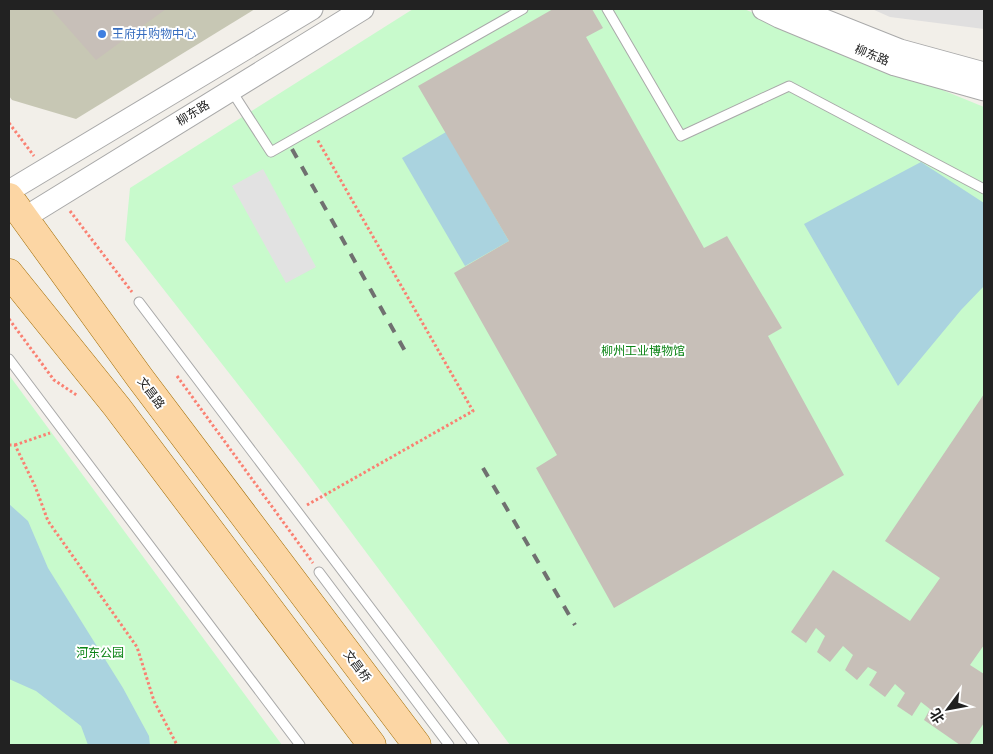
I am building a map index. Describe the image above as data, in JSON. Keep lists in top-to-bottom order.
{
  "streets": {
    "main road": ["文昌路", "文昌桥"],
    "street": ["柳东路"]
  },
  "crossings": [
    ["柳东路", "文昌路"],
    ["文昌路", "文昌桥"]
  ],
  "parks": ["柳州工业博物馆", "河东公园"],
  "places": ["王府井购物中心"],
  "north": "bottom left"
}
